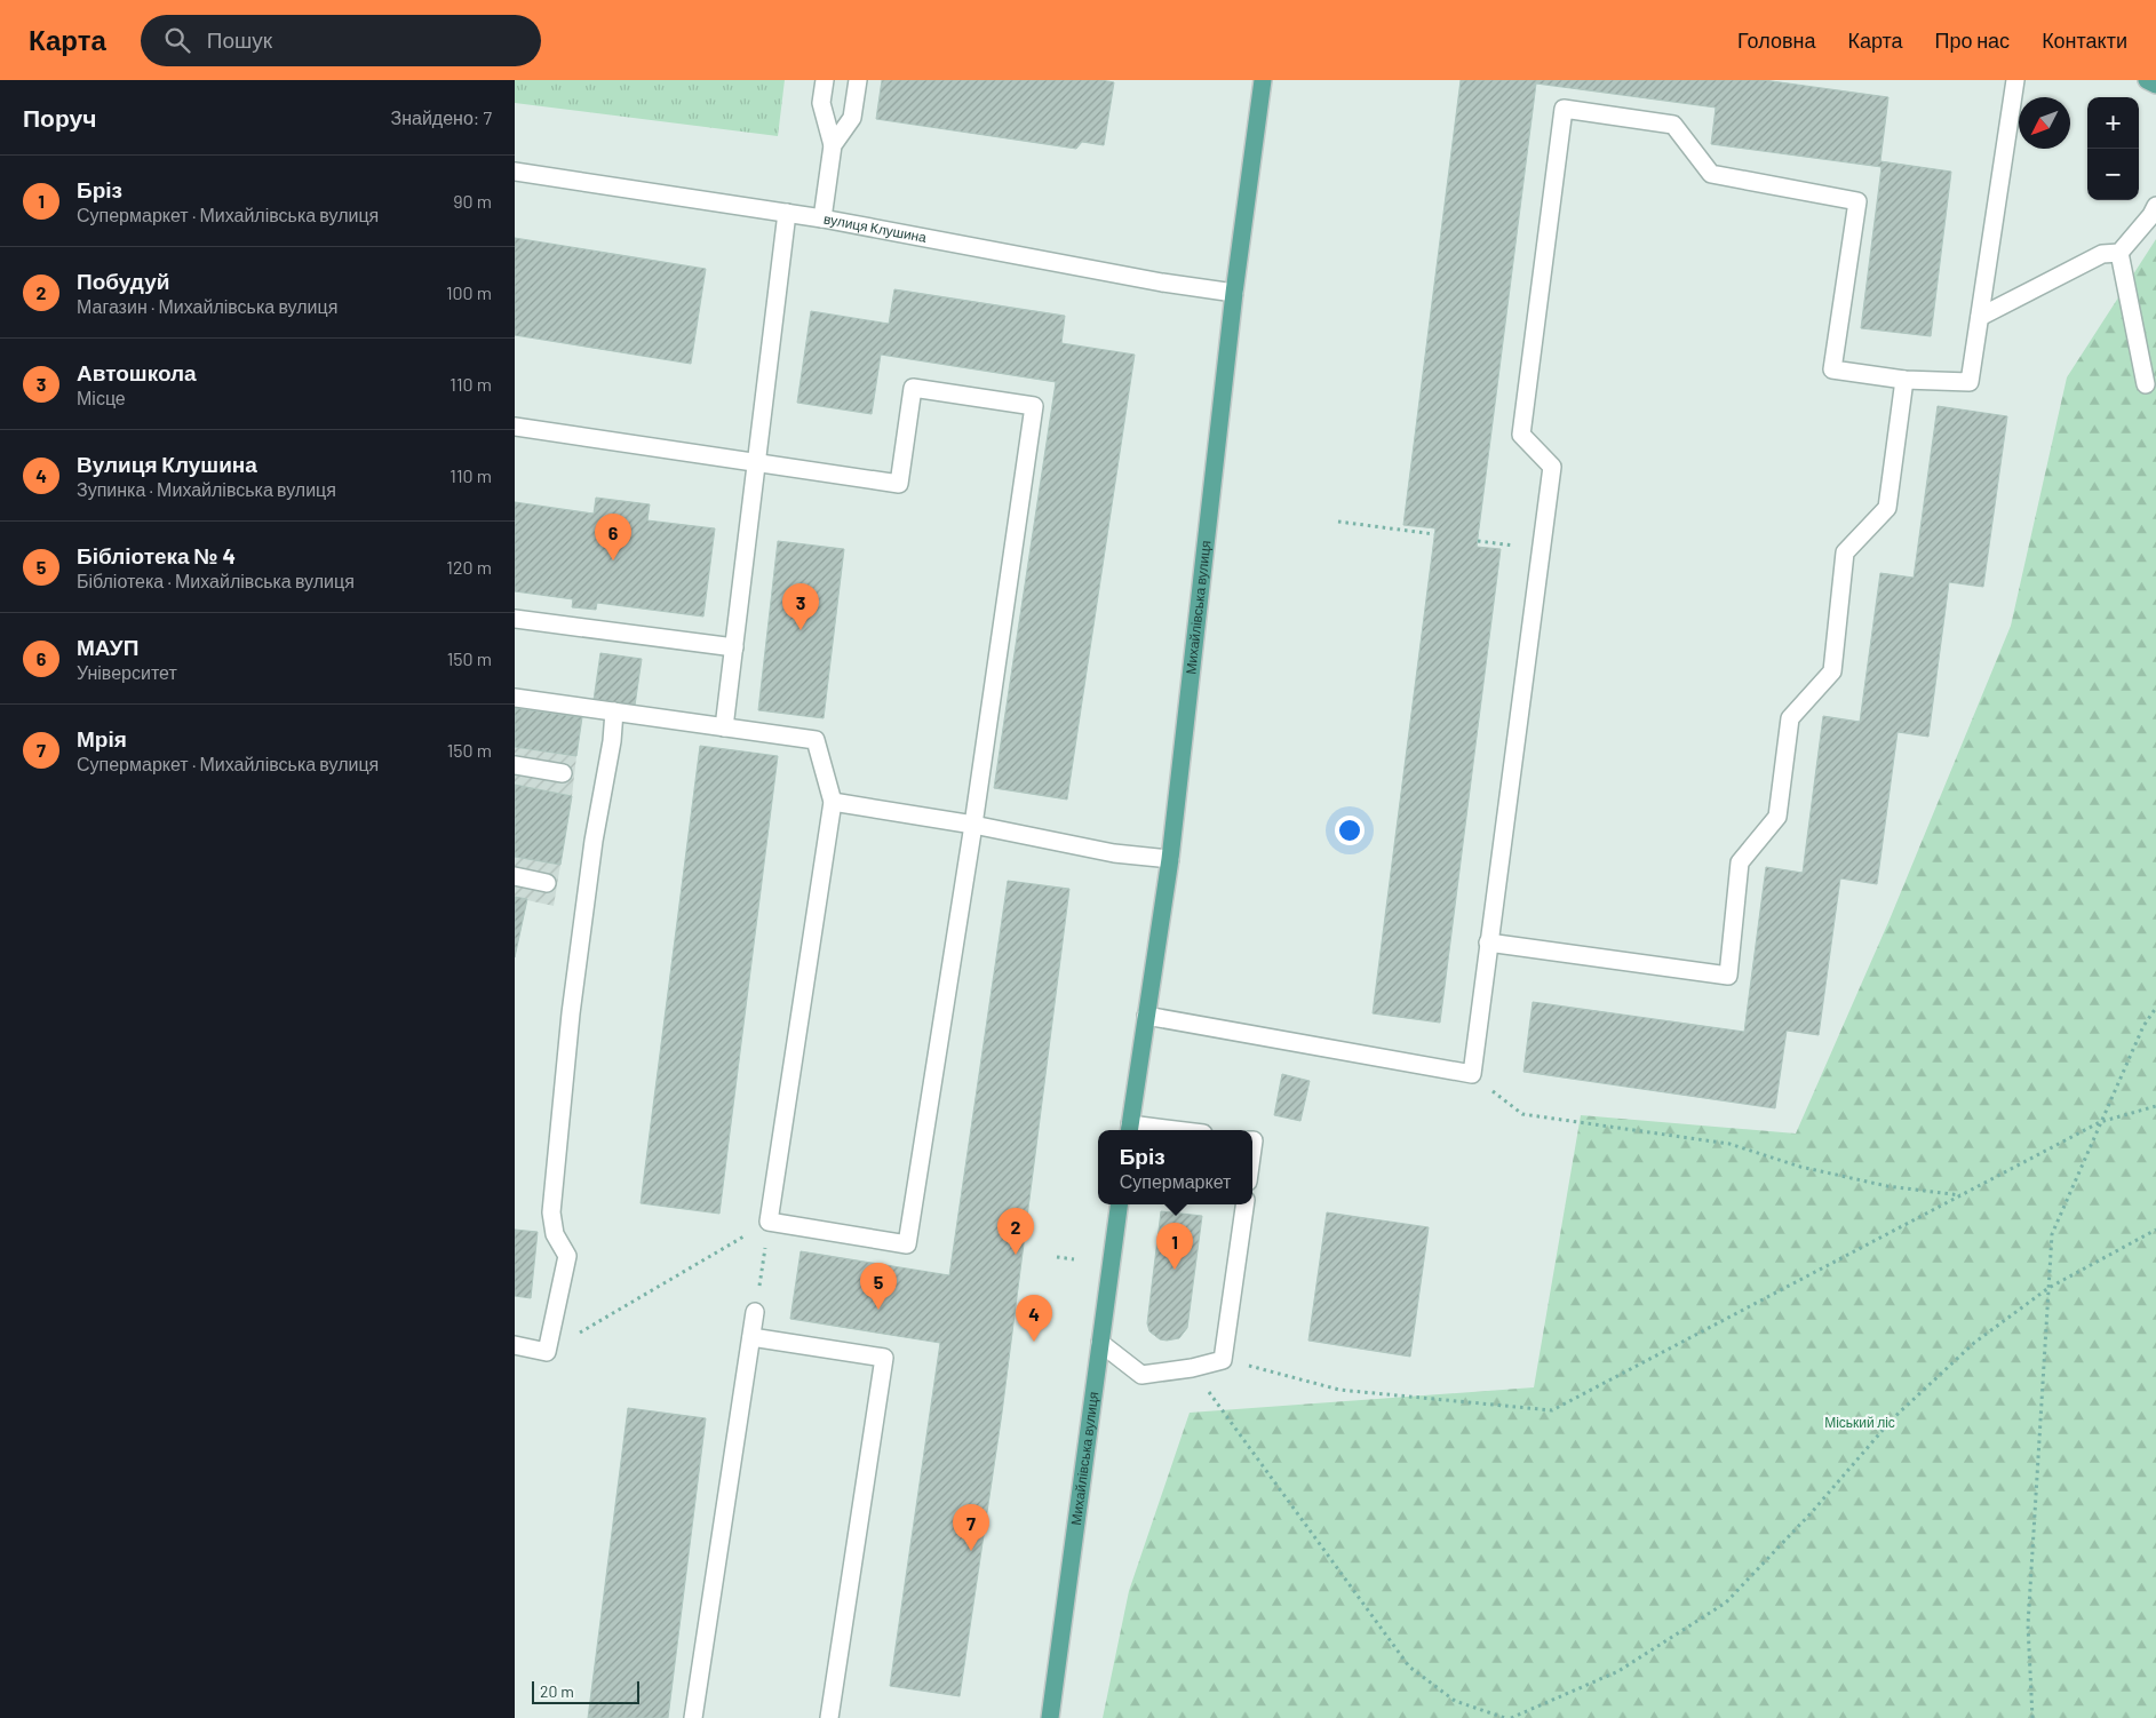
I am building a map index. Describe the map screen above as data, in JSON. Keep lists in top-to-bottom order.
{
  "streets": {
    "main road": ["Михайлівська вулиця"],
    "street": ["вулиця Клушина"]
  },
  "crossings": [
    ["вулиця Клушина", "Михайлівська вулиця"]
  ],
  "parks": ["Міський ліс"],
  "scale_bar": "20 m",
  "north": "bottom left",
  "page": {
    "header": "Карта",
    "search": "Пошук",
    "nav": [
      "Головна",
      "Карта",
      "Про нас",
      "Контакти"
    ],
    "heading": ["Поруч", "Знайдено: 7"],
    "map_buttons": ["+", "−"],
    "list": [
      {
        "mark": "1",
        "name": "Бріз",
        "note": "Супермаркет · Михайлівська вулиця",
        "value": "90 m"
      },
      {
        "mark": "2",
        "name": "Побудуй",
        "note": "Магазин · Михайлівська вулиця",
        "value": "100 m"
      },
      {
        "mark": "3",
        "name": "Автошкола",
        "note": "Місце",
        "value": "110 m"
      },
      {
        "mark": "4",
        "name": "Вулиця Клушина",
        "note": "Зупинка · Михайлівська вулиця",
        "value": "110 m"
      },
      {
        "mark": "5",
        "name": "Бібліотека № 4",
        "note": "Бібліотека · Михайлівська вулиця",
        "value": "120 m"
      },
      {
        "mark": "6",
        "name": "МАУП",
        "note": "Університет",
        "value": "150 m"
      },
      {
        "mark": "7",
        "name": "Мрія",
        "note": "Супермаркет · Михайлівська вулиця",
        "value": "150 m"
      }
    ],
    "pins": [
      "6",
      "3",
      "2",
      "1",
      "5",
      "4",
      "7"
    ],
    "popup": ["Бріз", "Супермаркет"],
    "scale": "20 m"
  }
}
